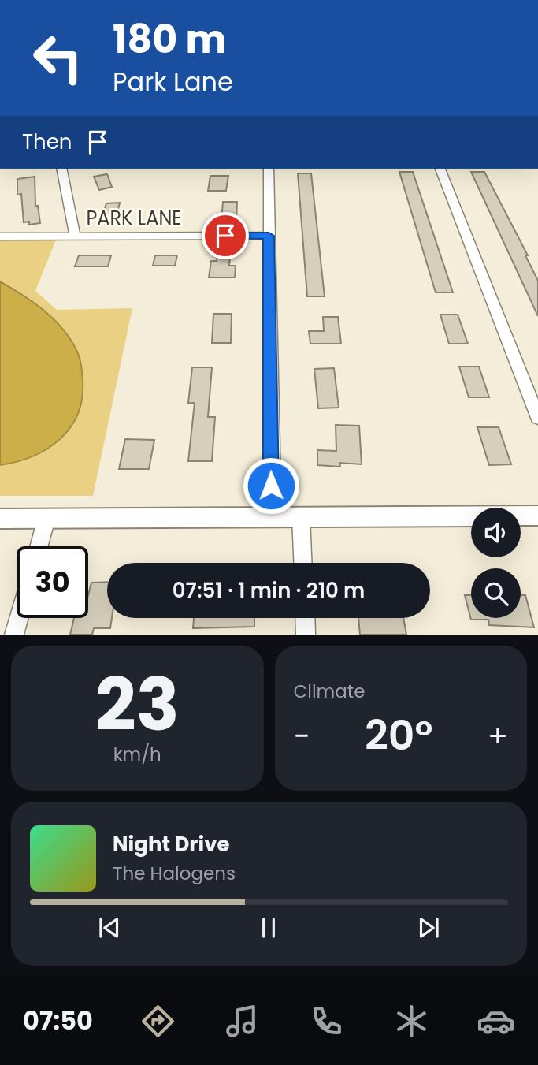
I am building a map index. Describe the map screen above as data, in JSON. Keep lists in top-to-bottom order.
{
  "streets": {
    "street": ["PARK LANE"]
  },
  "page": {
    "turn": ["180 m", "Park Lane"],
    "then": "Then",
    "limit": "30",
    "trip": "07:51 · 1 min · 210 m",
    "tile": [
      ["23", "km/h"],
      "Climate"
    ],
    "heat": ["−", "20°", "+"],
    "song": ["Night Drive", "The Halogens"],
    "tabs": "07:50"
  }
}
